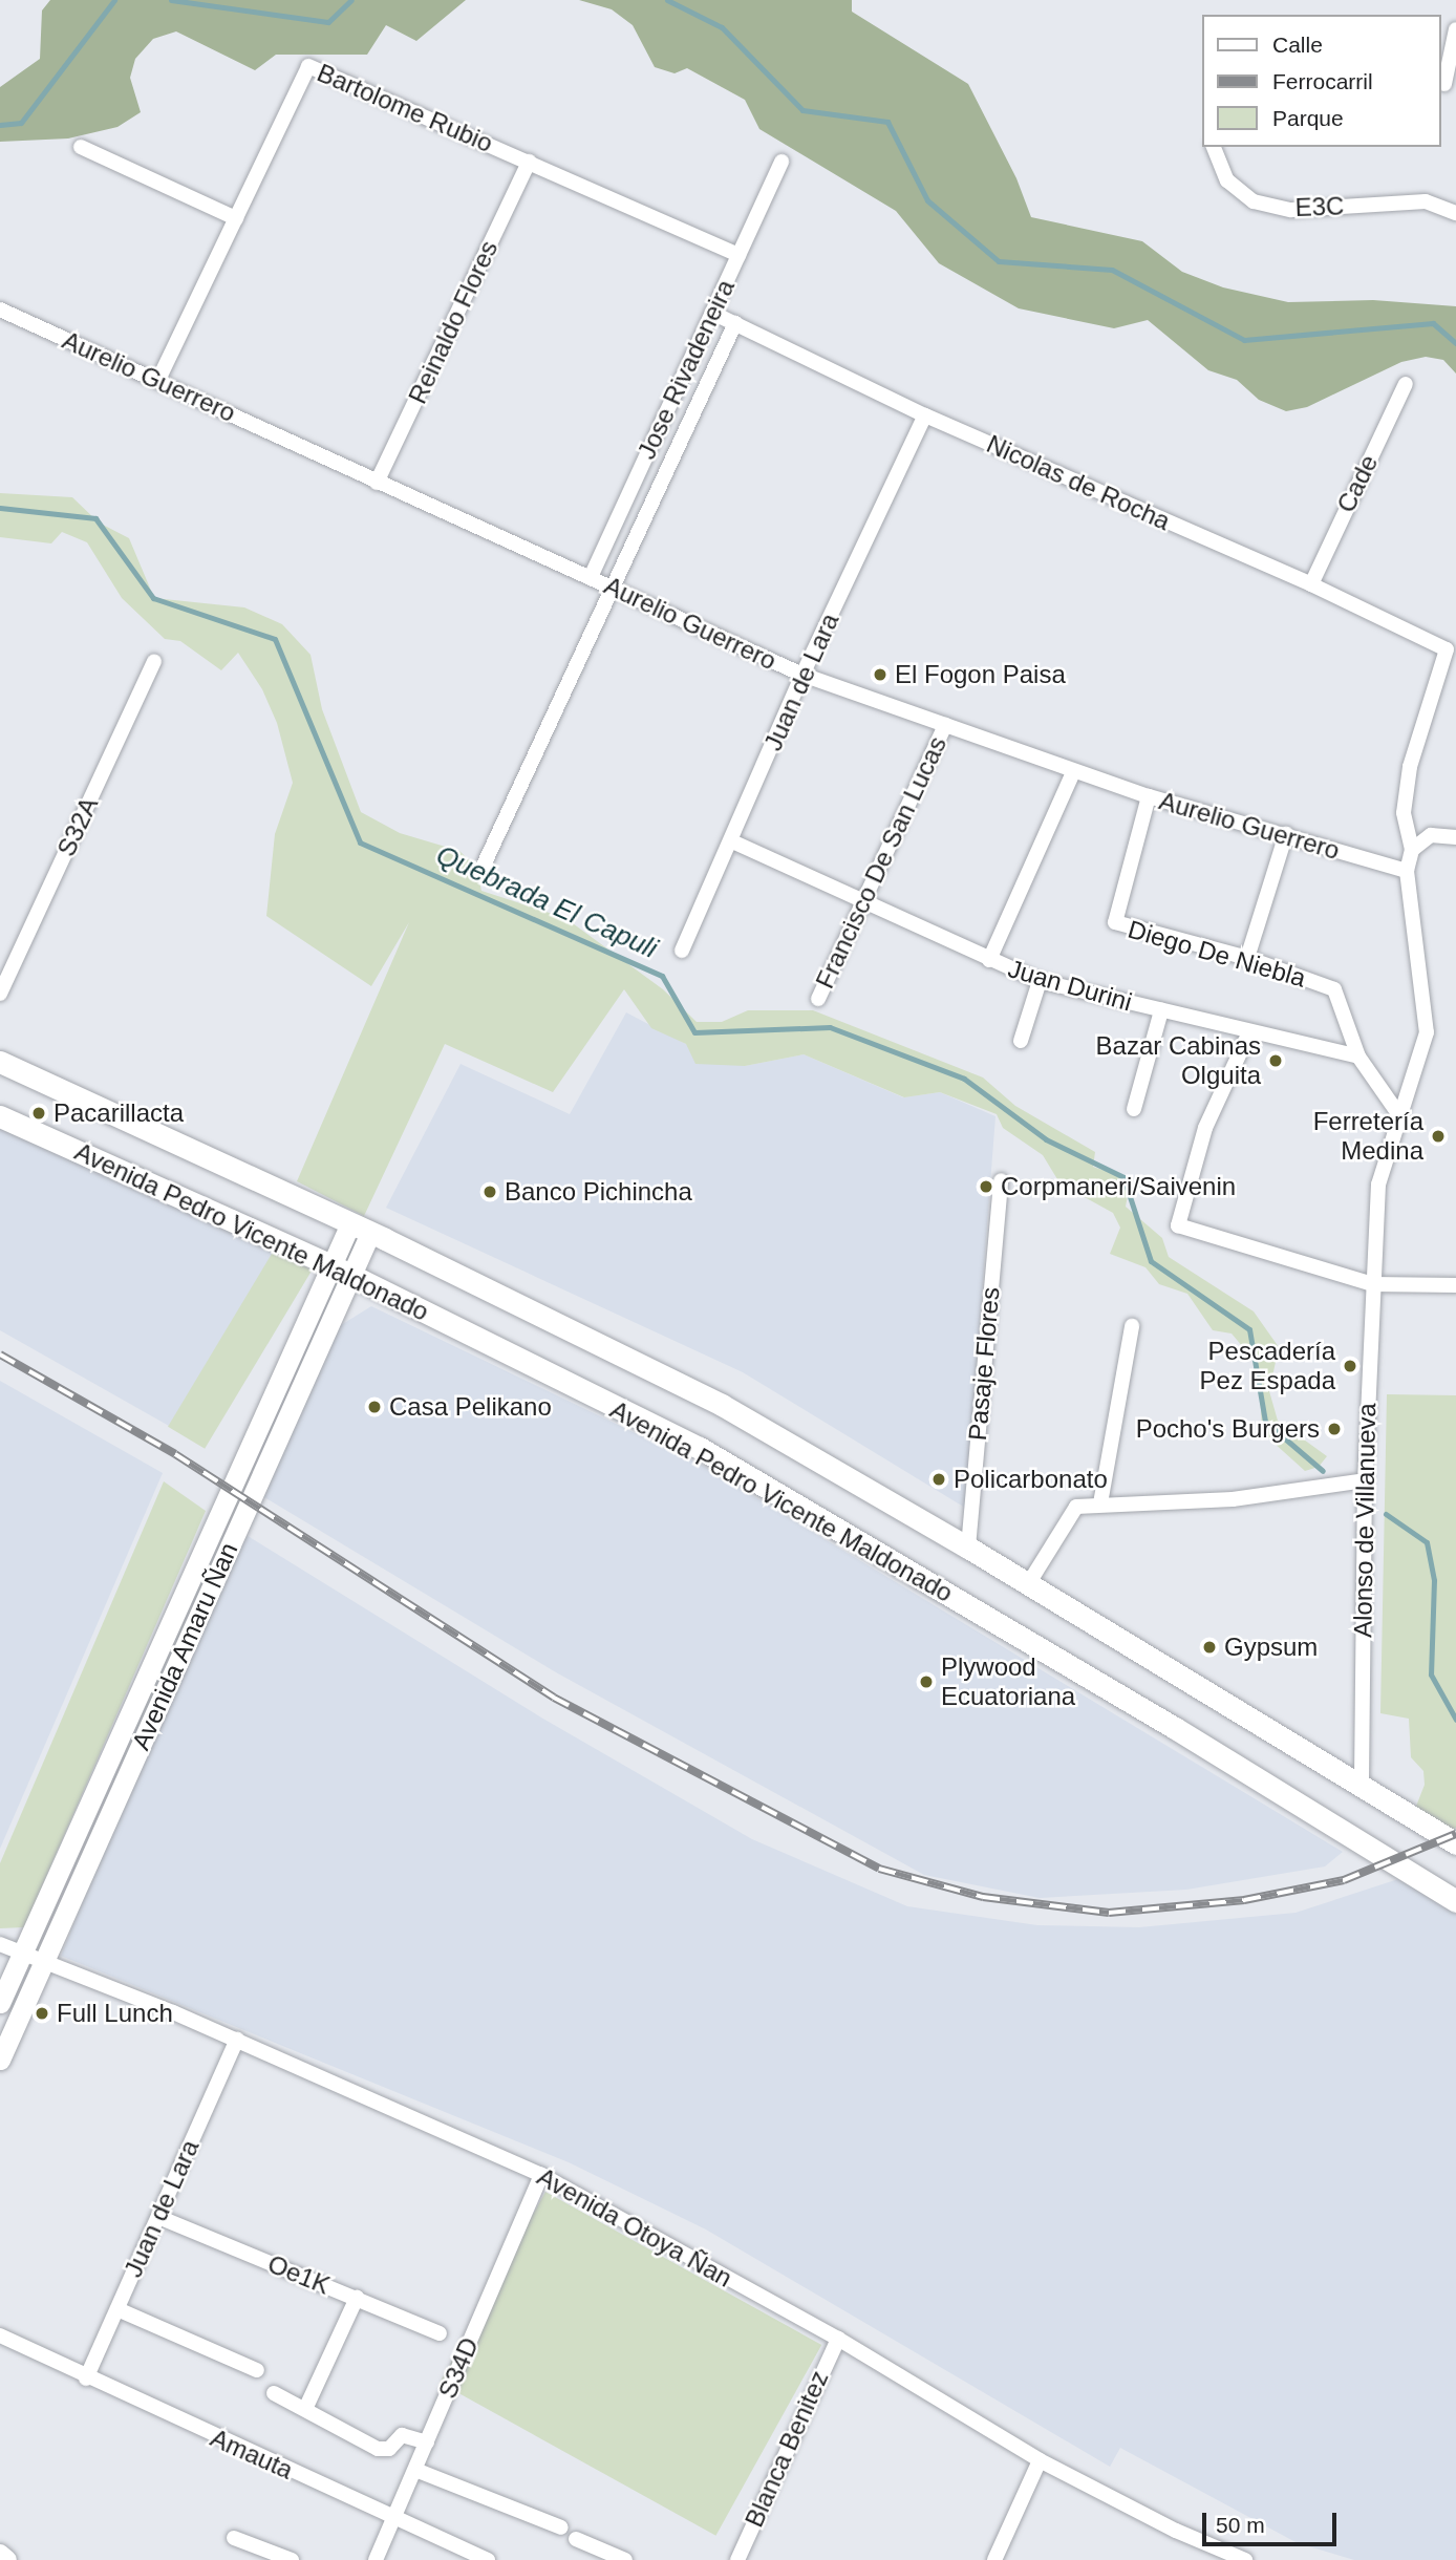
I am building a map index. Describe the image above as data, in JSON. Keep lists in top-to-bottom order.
{
  "streets": {
    "main road": ["Avenida Pedro Vicente Maldonado", "Avenida Amaru Ñan"],
    "street": [
      "Bartolome Rubio",
      "E3C",
      "Reinaldo Flores",
      "Jose Rivadeneira",
      "Aurelio Guerrero",
      "Nicolas de Rocha",
      "Cade",
      "Juan de Lara",
      "S32A",
      "Francisco De San Lucas",
      "Diego De Niebla",
      "Juan Durini",
      "Pasaje Flores",
      "Alonso de Villanueva",
      "Avenida Otoya Ñan",
      "Oe1K",
      "S34D",
      "Blanca Benitez",
      "Amauta"
    ]
  },
  "crossings": [
    ["Bartolome Rubio", "Reinaldo Flores"],
    ["Bartolome Rubio", "Jose Rivadeneira"],
    ["Bartolome Rubio", "Aurelio Guerrero"],
    ["Reinaldo Flores", "Aurelio Guerrero"],
    ["Jose Rivadeneira", "Aurelio Guerrero"],
    ["Jose Rivadeneira", "Nicolas de Rocha"],
    ["Aurelio Guerrero", "Juan de Lara"],
    ["Aurelio Guerrero", "Francisco De San Lucas"],
    ["Aurelio Guerrero", "Diego De Niebla"],
    ["Aurelio Guerrero", "Alonso de Villanueva"],
    ["Nicolas de Rocha", "Cade"],
    ["Nicolas de Rocha", "Juan de Lara"],
    ["Nicolas de Rocha", "Alonso de Villanueva"],
    ["Juan de Lara", "Juan Durini"],
    ["Juan de Lara", "Avenida Otoya Ñan"],
    ["Juan de Lara", "Oe1K"],
    ["Juan de Lara", "Amauta"],
    ["Francisco De San Lucas", "Juan Durini"],
    ["Diego De Niebla", "Juan Durini"],
    ["Avenida Pedro Vicente Maldonado", "Pasaje Flores"],
    ["Avenida Pedro Vicente Maldonado", "Alonso de Villanueva"],
    ["Avenida Pedro Vicente Maldonado", "Avenida Amaru Ñan"],
    ["Avenida Amaru Ñan", "Avenida Otoya Ñan"],
    ["Avenida Otoya Ñan", "S34D"],
    ["Avenida Otoya Ñan", "Blanca Benitez"],
    ["S34D", "Amauta"]
  ],
  "water": ["Quebrada El Capuli"],
  "places": [
    "El Fogon Paisa",
    "Bazar Cabinas Olguita",
    "Pacarillacta",
    "Ferretería Medina",
    "Corpmaneri/Saivenin",
    "Banco Pichincha",
    "Pescadería Pez Espada",
    "Casa Pelikano",
    "Pocho's Burgers",
    "Policarbonato",
    "Gypsum",
    "Plywood Ecuatoriana",
    "Full Lunch"
  ],
  "legend": ["Calle", "Ferrocarril", "Parque"],
  "scale_bar": "50 m"
}
